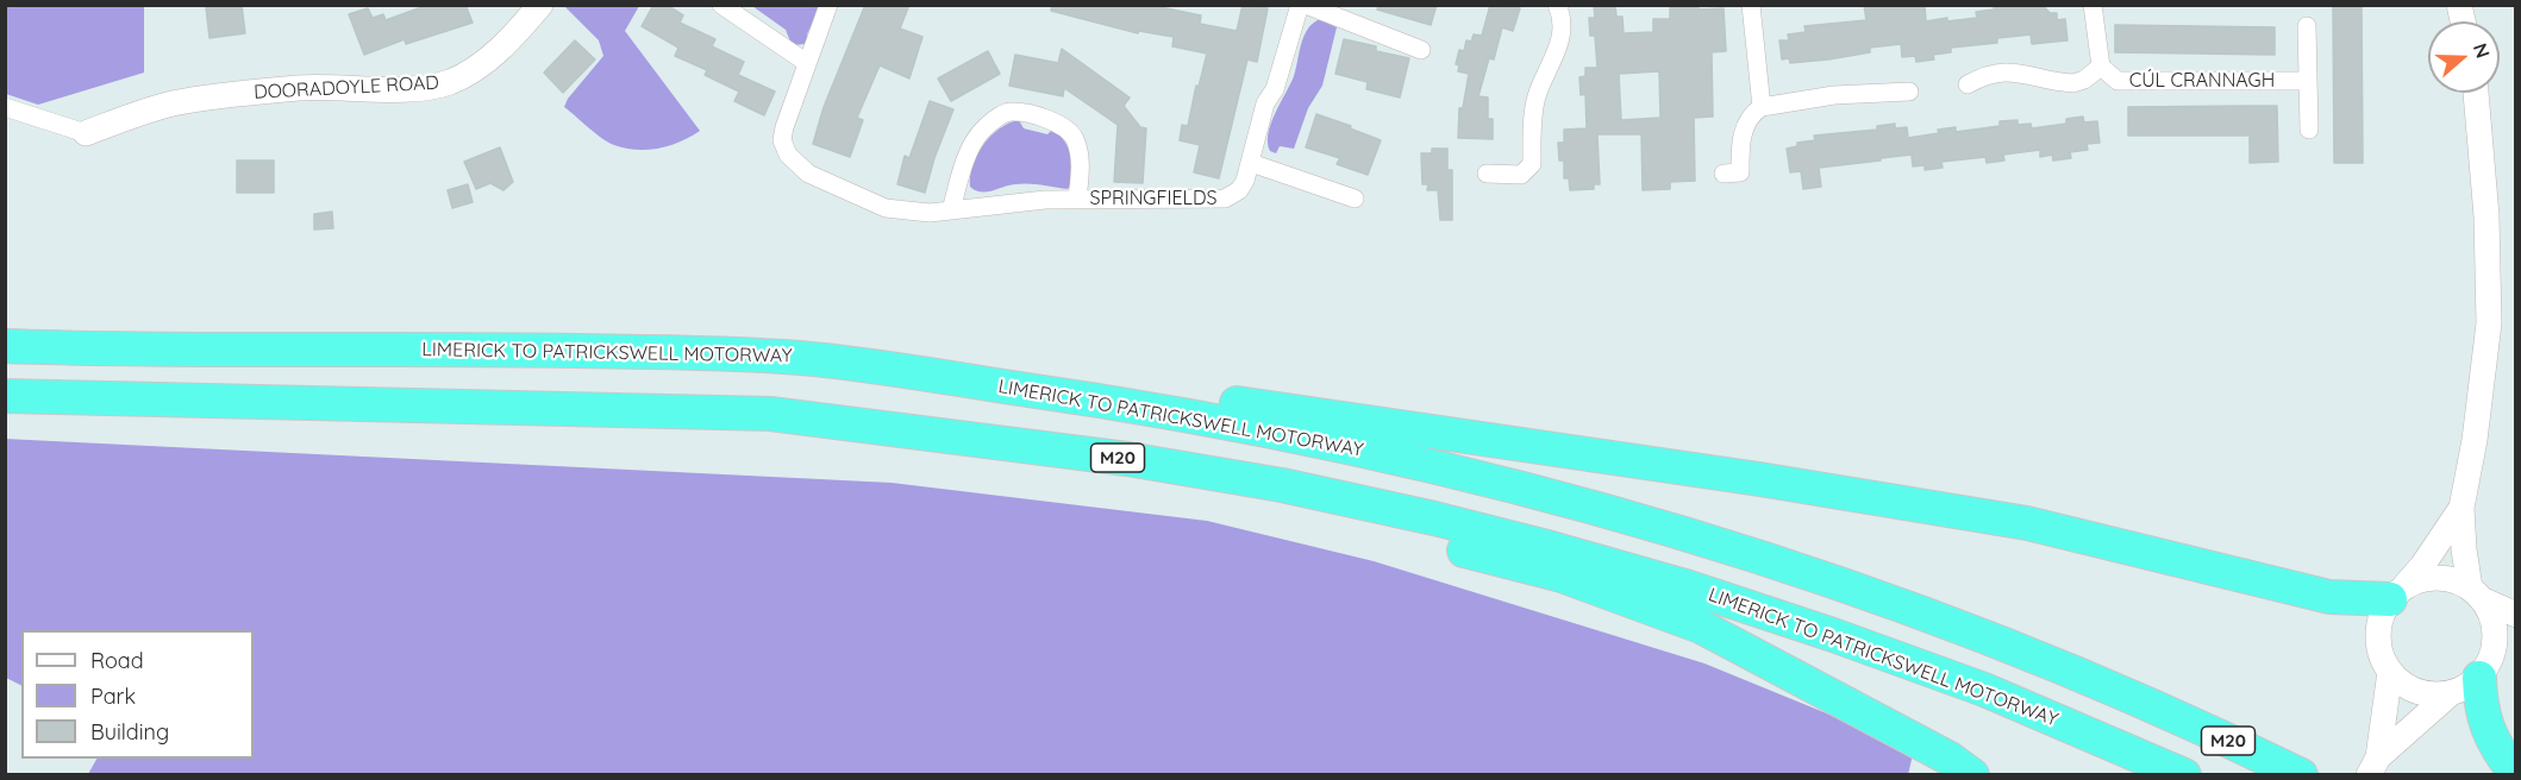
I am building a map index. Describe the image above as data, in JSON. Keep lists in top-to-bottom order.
{
  "streets": {
    "highway": ["LIMERICK TO PATRICKSWELL MOTORWAY", "M20"],
    "main road": ["DOORADOYLE ROAD"],
    "street": ["CÚL CRANNAGH", "SPRINGFIELDS"]
  },
  "crossings": [
    ["LIMERICK TO PATRICKSWELL MOTORWAY", "M20"]
  ],
  "legend": ["Road", "Park", "Building"],
  "north": "right"
}
